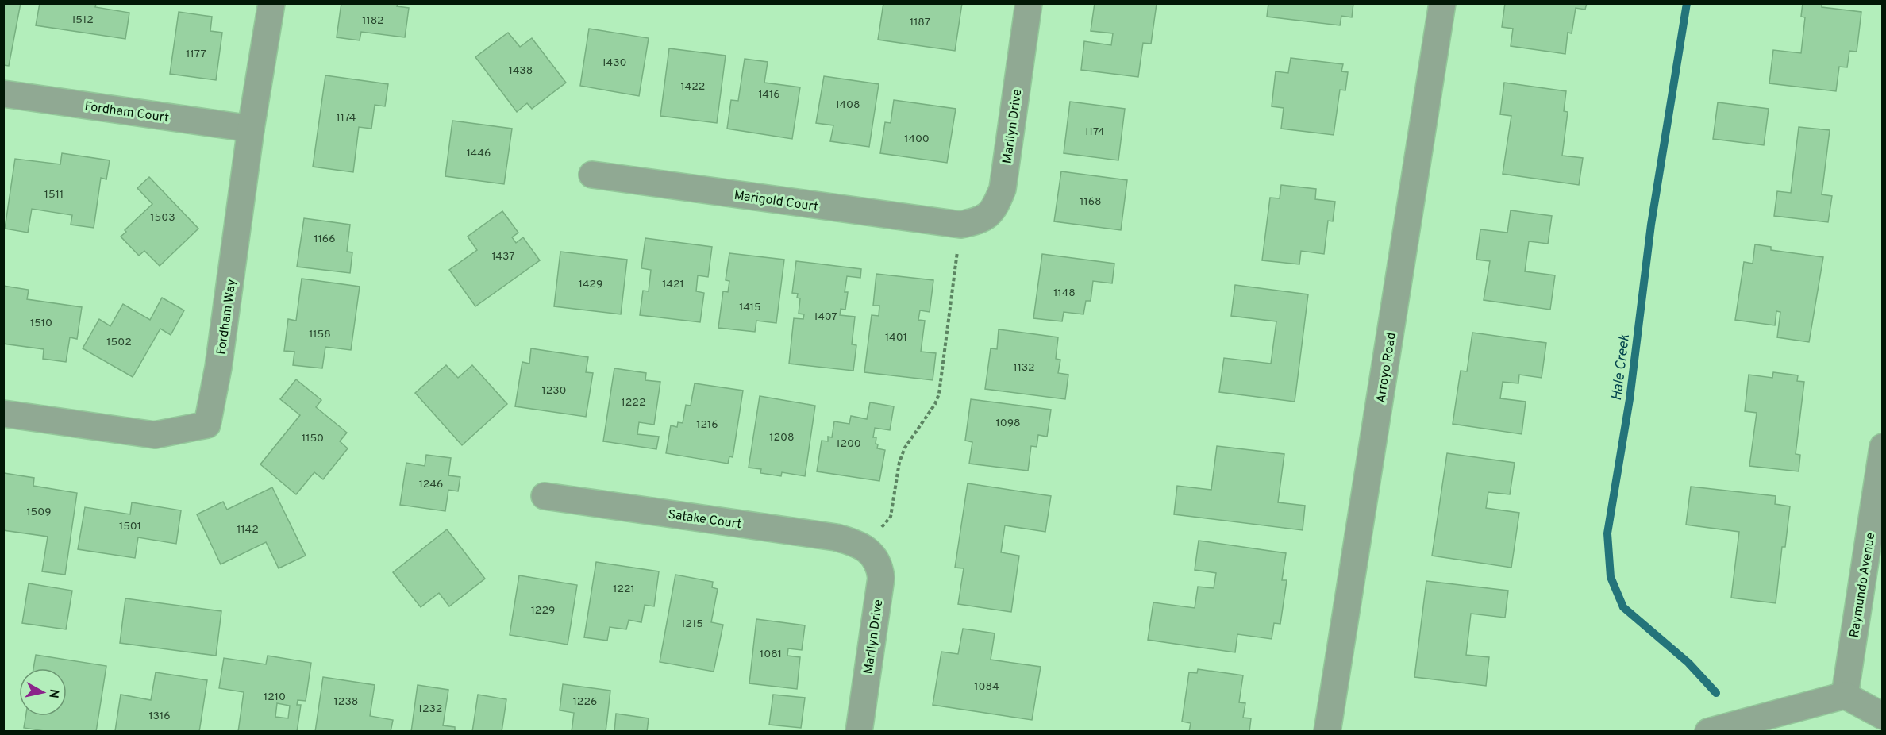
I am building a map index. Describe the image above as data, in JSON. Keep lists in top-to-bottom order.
{
  "streets": {
    "street": [
      "Fordham Court",
      "Marilyn Drive",
      "Marigold Court",
      "Fordham Way",
      "Arroyo Road",
      "Satake Court",
      "Raymundo Avenue"
    ]
  },
  "crossings": [
    ["Fordham Court", "Fordham Way"],
    ["Marilyn Drive", "Marigold Court"],
    ["Marilyn Drive", "Satake Court"]
  ],
  "water": ["Hale Creek"],
  "house_numbers": [
    "1512",
    "1182",
    "1187",
    "1177",
    "1430",
    "1438",
    "1422",
    "1416",
    "1408",
    "1174",
    "1174",
    "1400",
    "1446",
    "1511",
    "1168",
    "1503",
    "1166",
    "1437",
    "1429",
    "1421",
    "1148",
    "1415",
    "1407",
    "1510",
    "1158",
    "1401",
    "1502",
    "1132",
    "1230",
    "1222",
    "1098",
    "1216",
    "1208",
    "1150",
    "1200",
    "1246",
    "1509",
    "1501",
    "1142",
    "1221",
    "1229",
    "1215",
    "1081",
    "1084",
    "1210",
    "1238",
    "1226",
    "1232",
    "1316"
  ],
  "north": "right"
}
